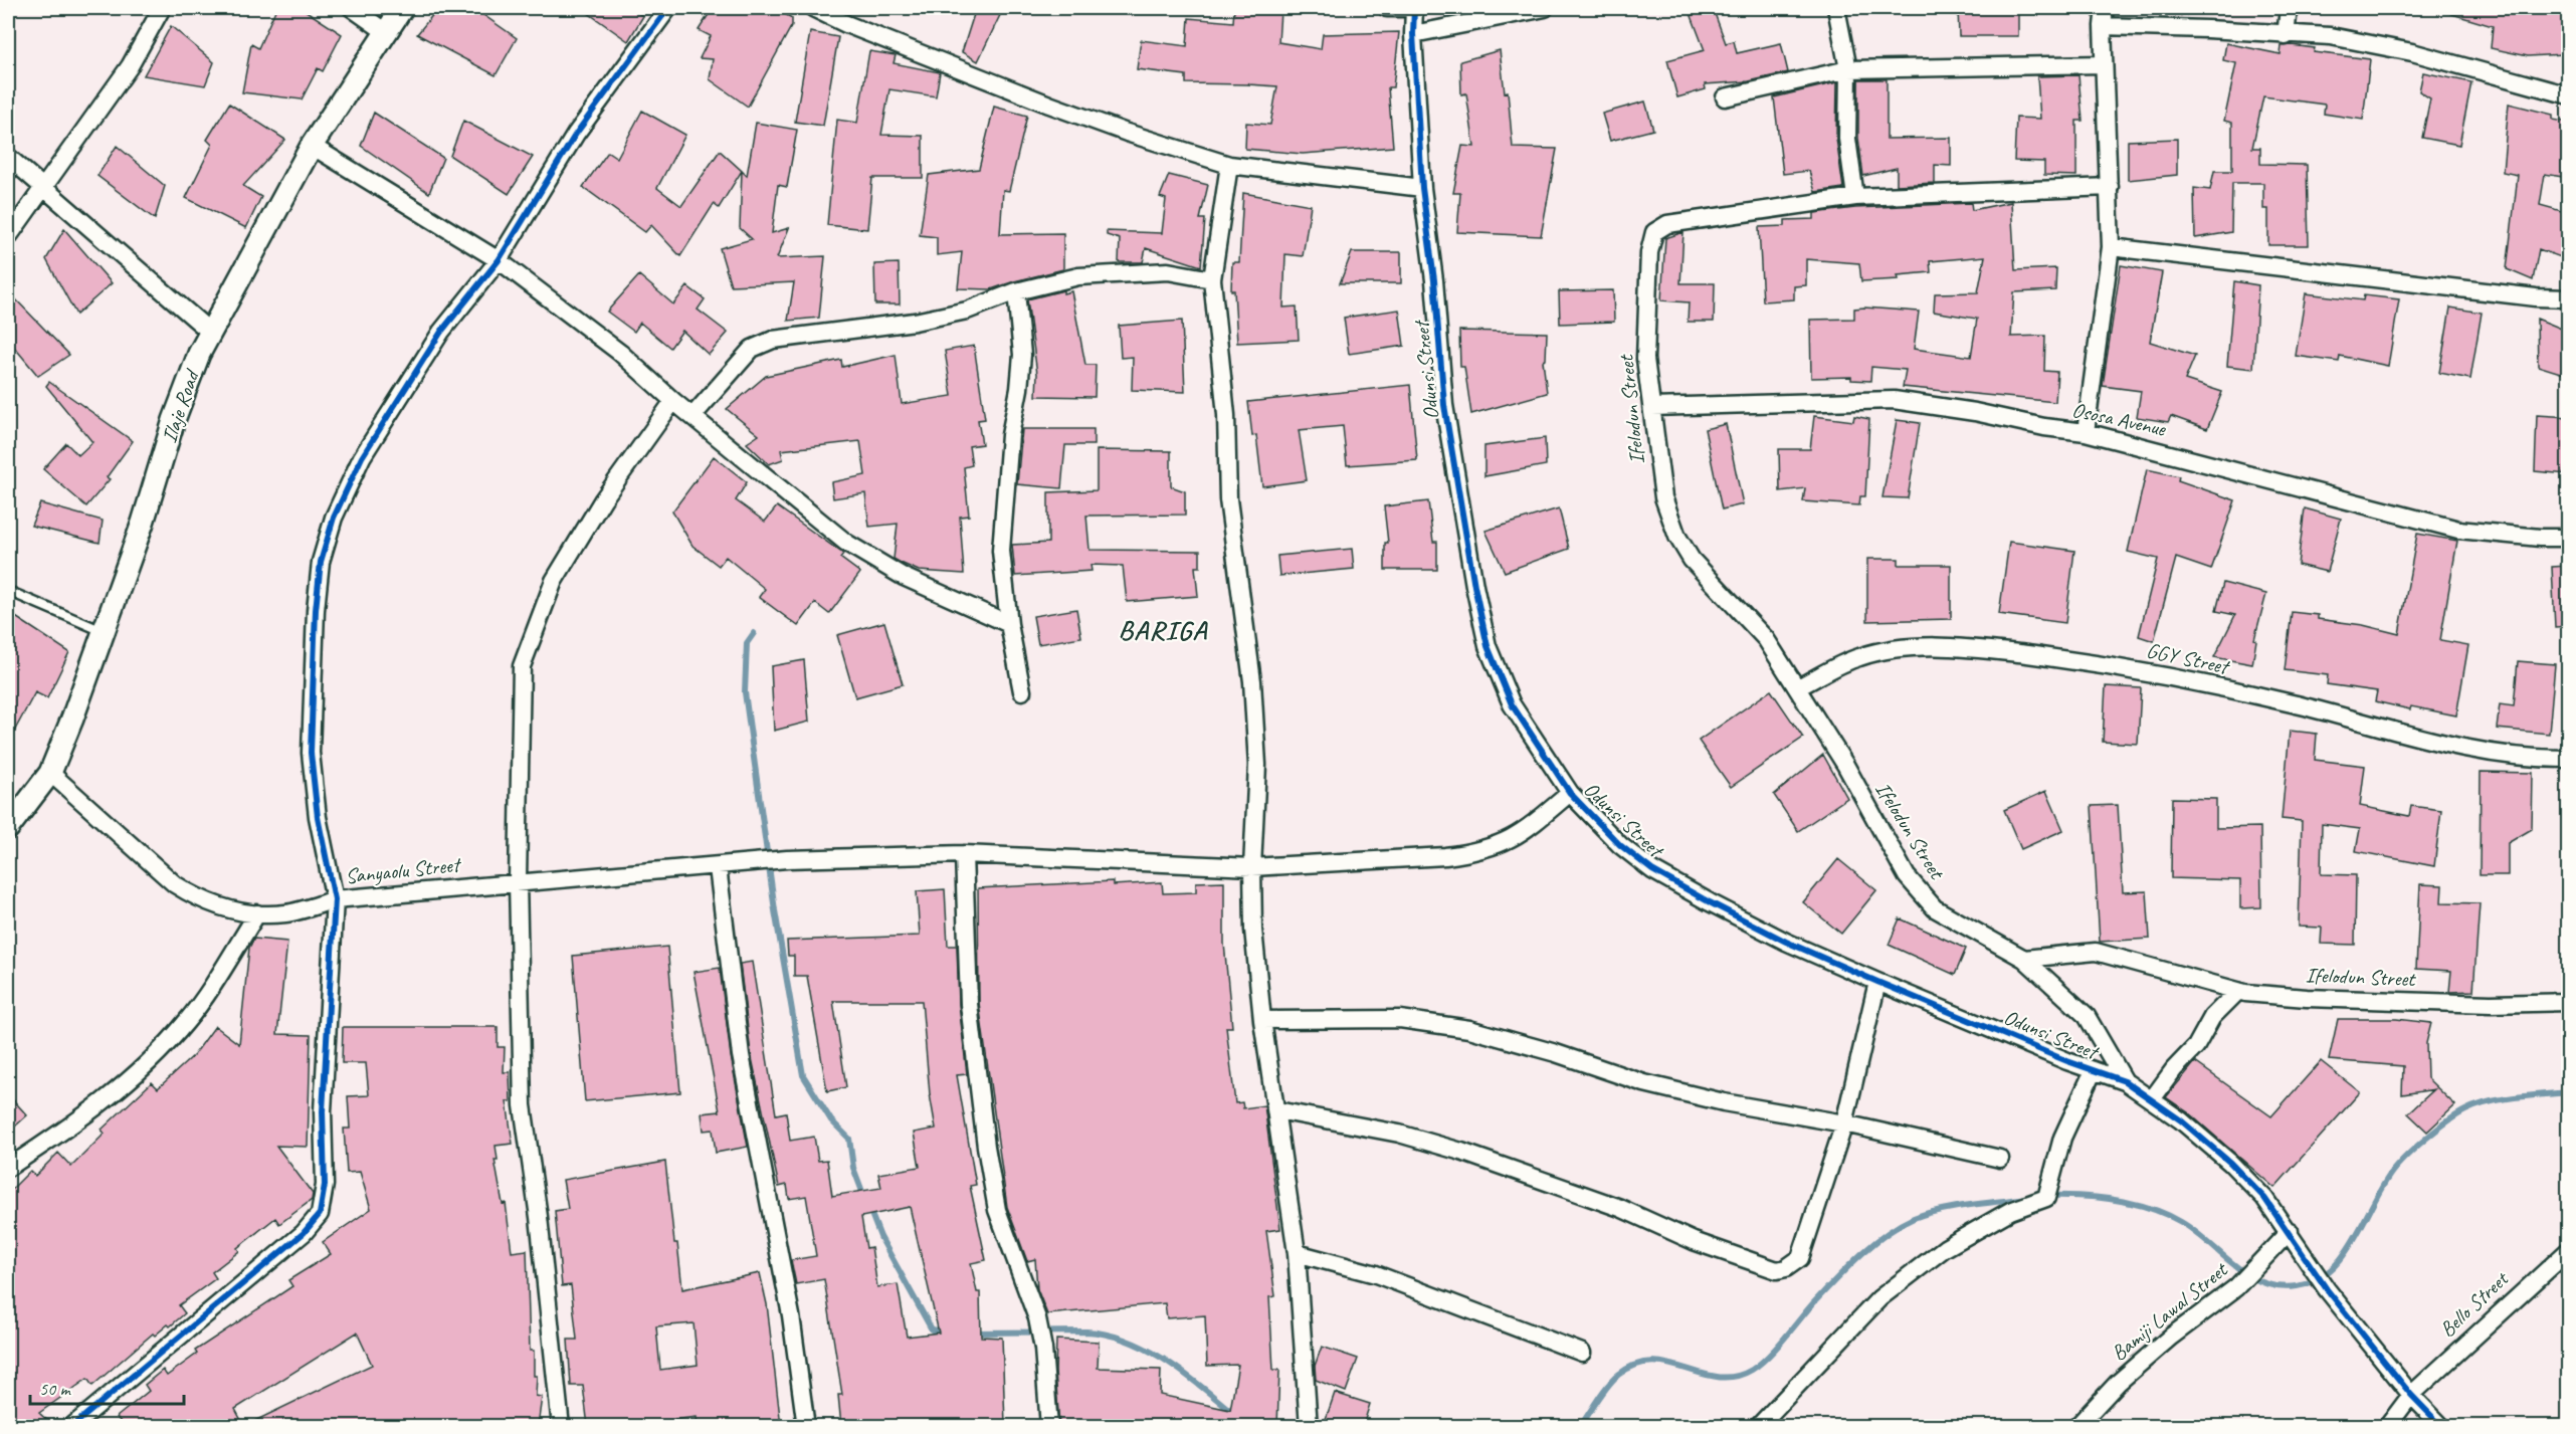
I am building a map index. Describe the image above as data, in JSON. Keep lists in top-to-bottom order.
{
  "streets": {
    "street": [
      "Odunsi Street",
      "Ilaje Road",
      "Ifelodun Street",
      "Ososa Avenue",
      "GGY Street",
      "Sanyaolu Street",
      "Bello Street",
      "Bamiji Lawal Street"
    ]
  },
  "crossings": [
    ["Odunsi Street", "Sanyaolu Street"],
    ["Odunsi Street", "Bello Street"],
    ["Odunsi Street", "Bamiji Lawal Street"],
    ["Ilaje Road", "Sanyaolu Street"],
    ["Ifelodun Street", "Ososa Avenue"],
    ["Ifelodun Street", "GGY Street"]
  ],
  "districts": ["BARIGA"],
  "scale_bar": "50 m"
}
